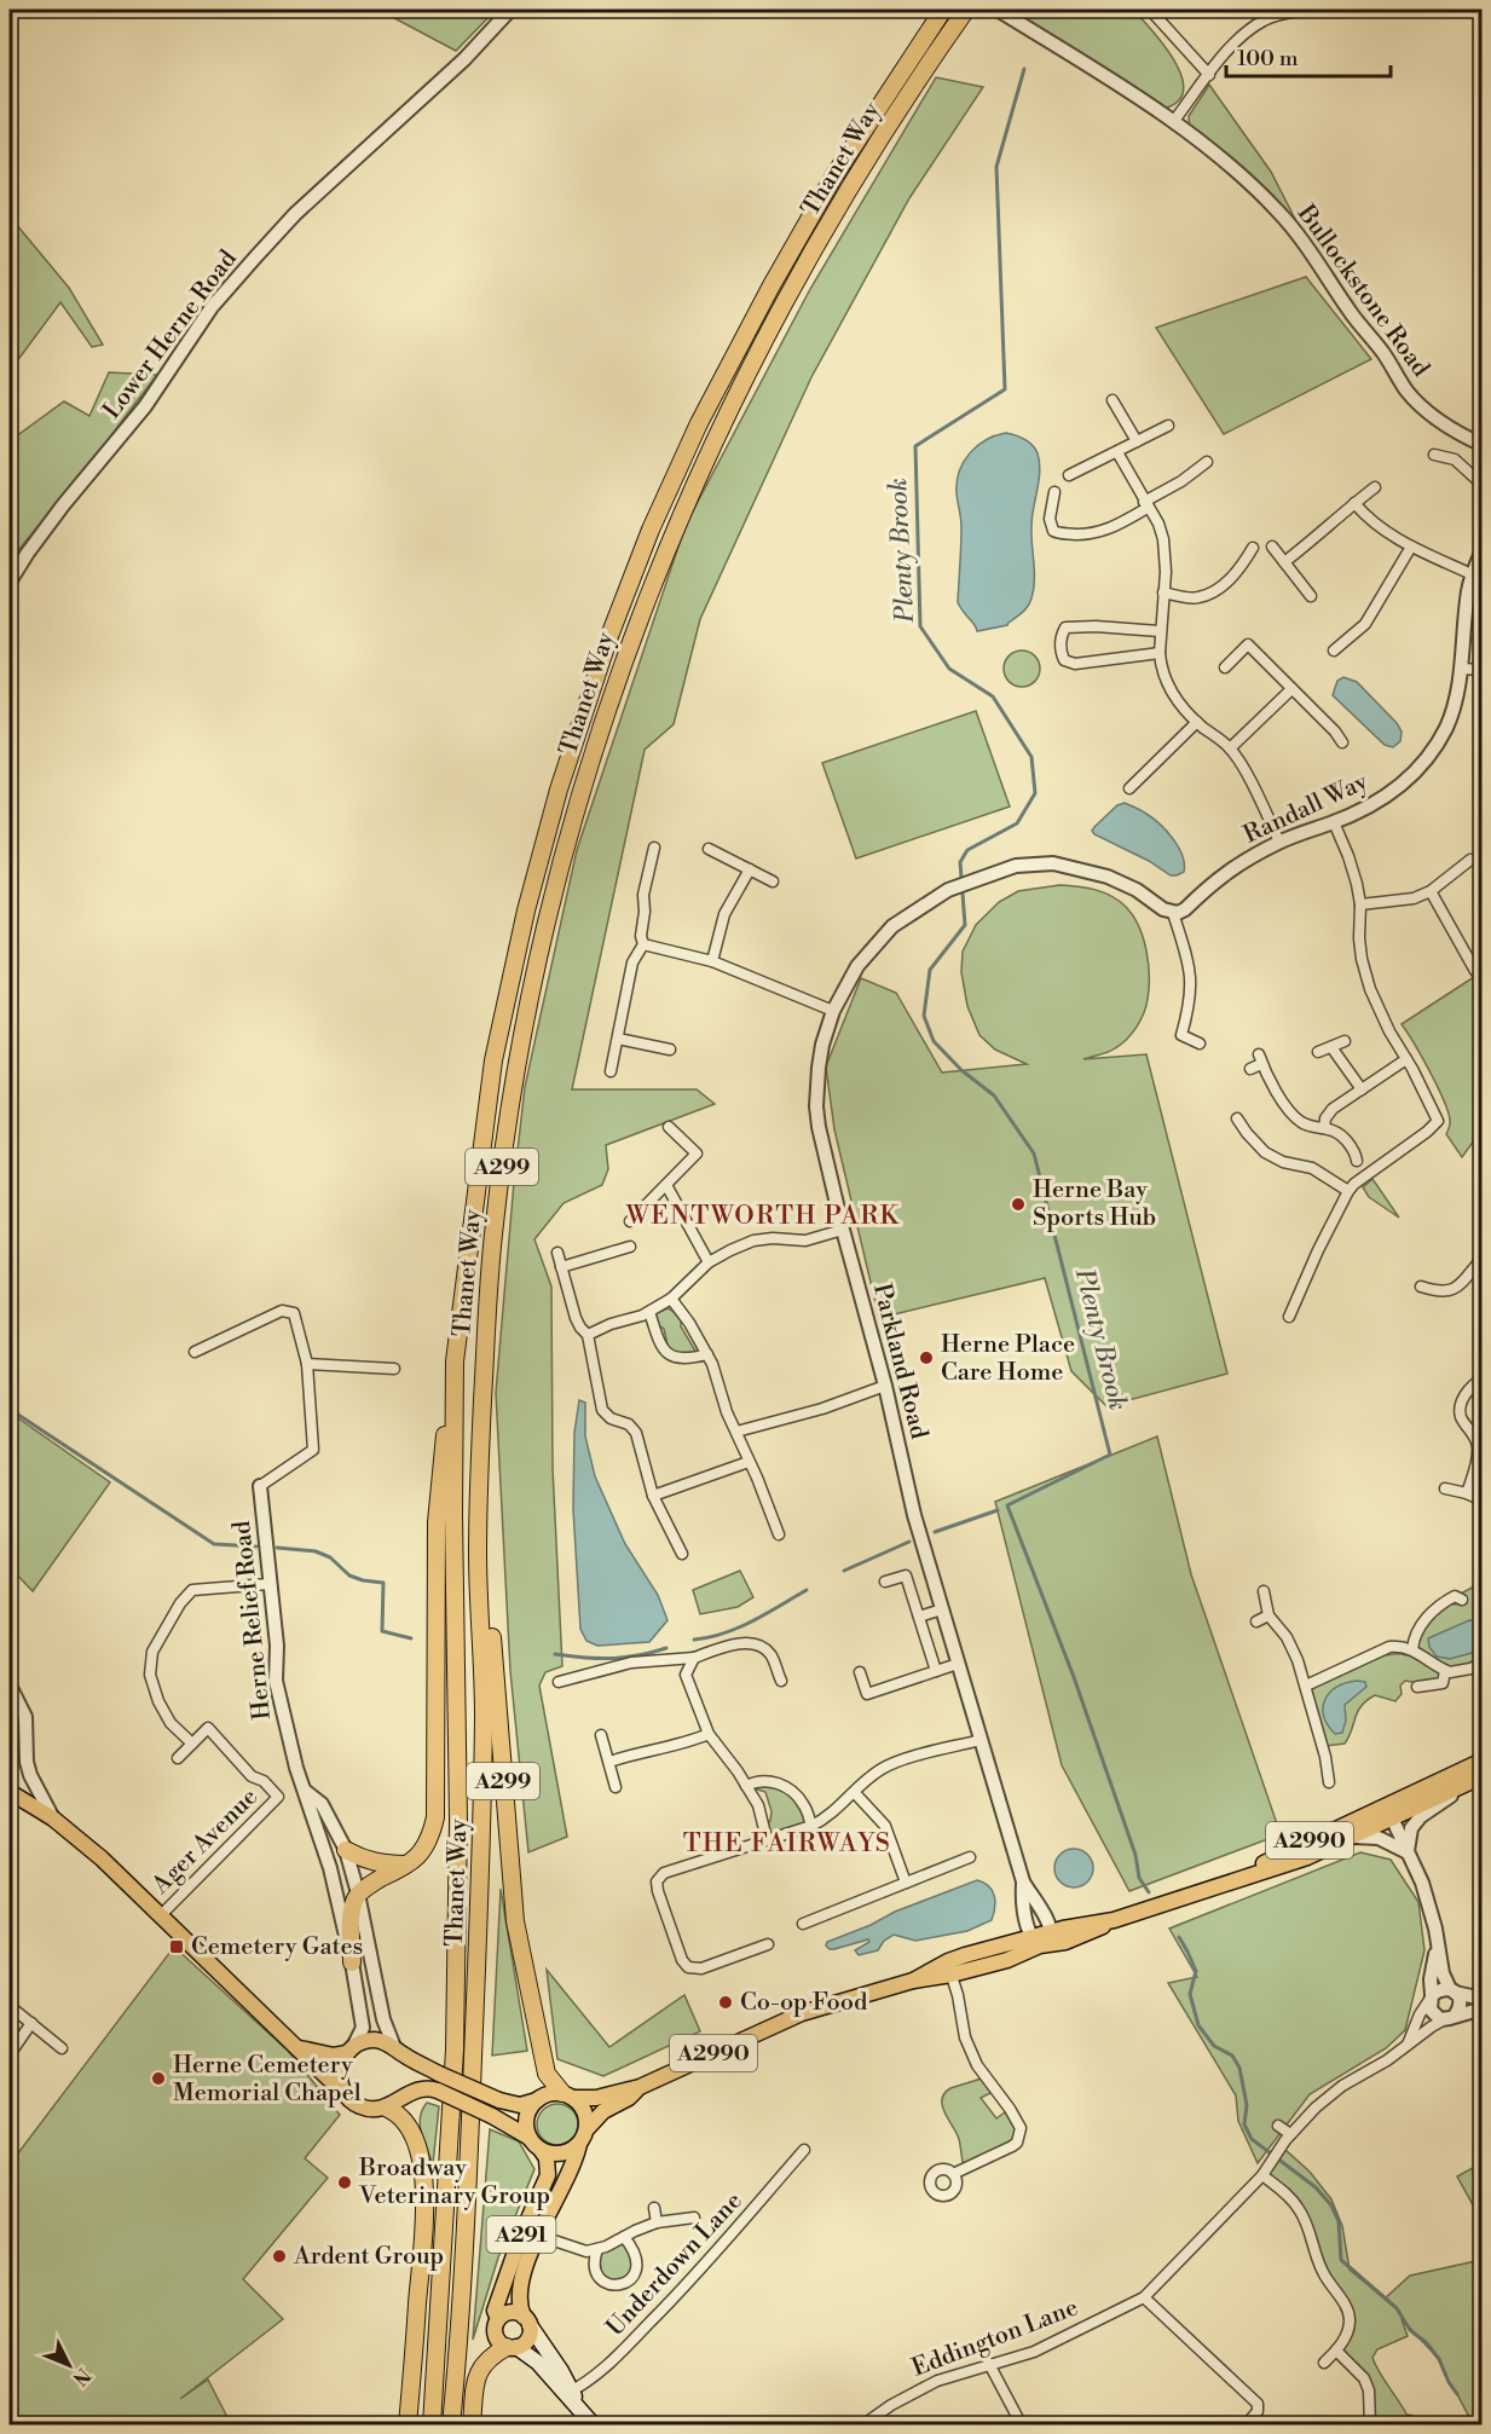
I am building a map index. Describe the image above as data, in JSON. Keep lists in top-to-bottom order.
{
  "streets": {
    "highway": ["Thanet Way", "A299"],
    "main road": ["A2990", "A291"],
    "street": [
      "Bullockstone Road",
      "Lower Herne Road",
      "Randall Way",
      "Parkland Road",
      "Herne Relief Road",
      "Ager Avenue",
      "Underdown Lane",
      "Eddington Lane"
    ]
  },
  "crossings": [
    ["Thanet Way", "A299"],
    ["Randall Way", "Parkland Road"],
    ["A299", "Herne Relief Road"],
    ["A299", "A2990"],
    ["A299", "A291"],
    ["Parkland Road", "A2990"],
    ["A2990", "A291"]
  ],
  "districts": ["WENTWORTH PARK", "THE FAIRWAYS"],
  "water": ["Plenty Brook"],
  "places": {
    "other": [
      "Herne Bay Sports Hub",
      "Herne Place Care Home",
      "Co-op Food",
      "Herne Cemetery Memorial Chapel",
      "Broadway Veterinary Group",
      "Ardent Group"
    ],
    "transit": ["Cemetery Gates"]
  },
  "scale_bar": "100 m",
  "north": "bottom right"
}
